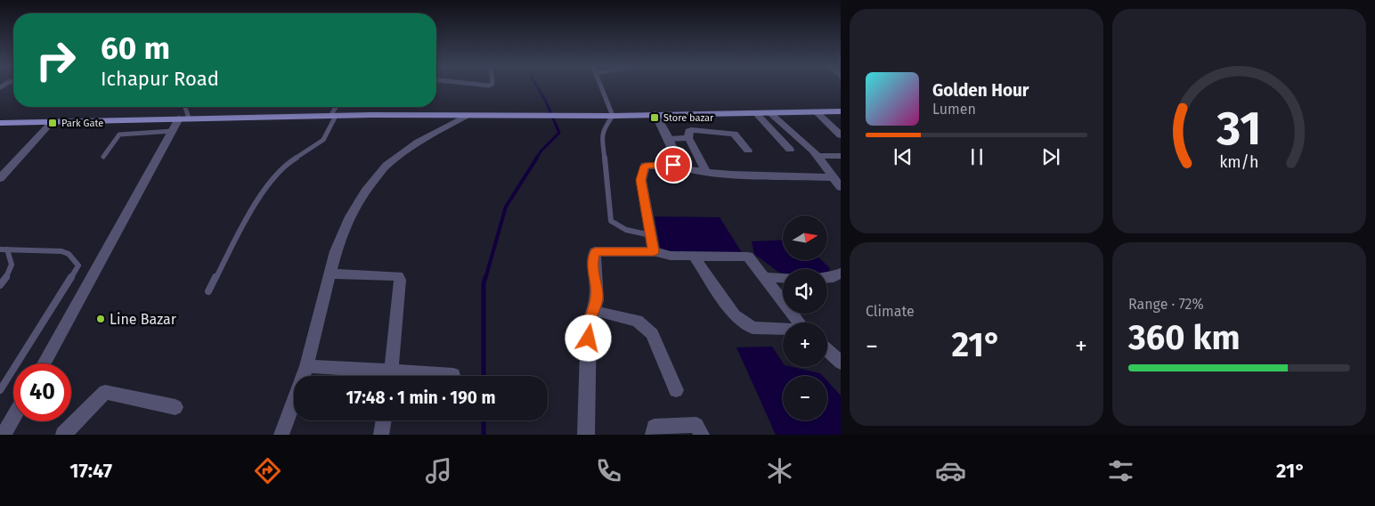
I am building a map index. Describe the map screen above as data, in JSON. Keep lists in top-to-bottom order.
{
  "places": {
    "transit": ["Store bazar", "Park Gate"],
    "other": ["Line Bazar"]
  },
  "north": "right",
  "page": {
    "turn": ["60 m", "Ichapur Road"],
    "song": ["Golden Hour", "Lumen"],
    "map_buttons": ["+", "−"],
    "tile": [
      "Climate",
      ["Range · 72%", "360 km"]
    ],
    "heat": ["−", "21°", "+"],
    "limit": "40",
    "trip": "17:48 · 1 min · 190 m",
    "tabs": ["17:47", "21°"],
    "gauge": ["31", "km/h"]
  }
}
